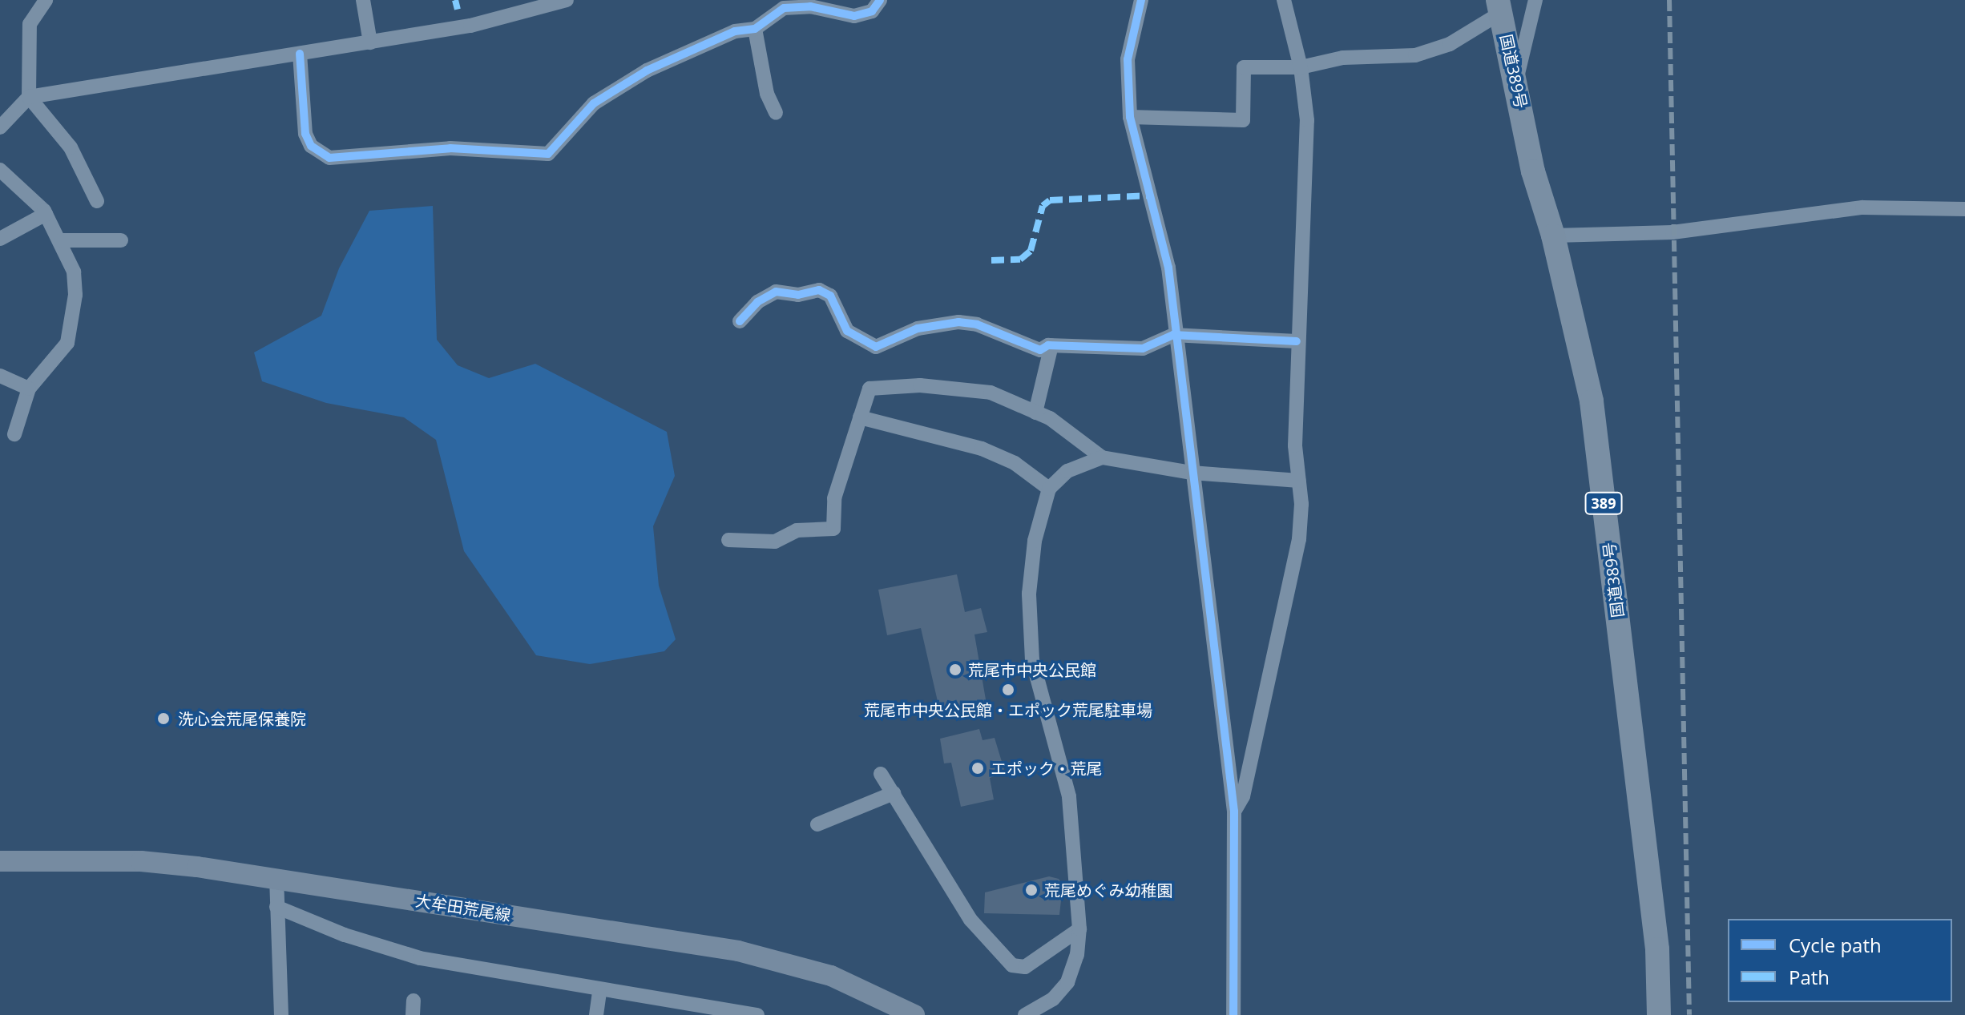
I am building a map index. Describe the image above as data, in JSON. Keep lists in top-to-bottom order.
{
  "streets": {
    "highway": ["国道389号", "389"],
    "main road": ["大牟田荒尾線"]
  },
  "places": [
    "荒尾市中央公民館",
    "荒尾市中央公民館・エポック荒尾駐車場",
    "洗心会荒尾保養院",
    "エポック・荒尾",
    "荒尾めぐみ幼稚園"
  ],
  "legend": ["Cycle path", "Path"]
}
